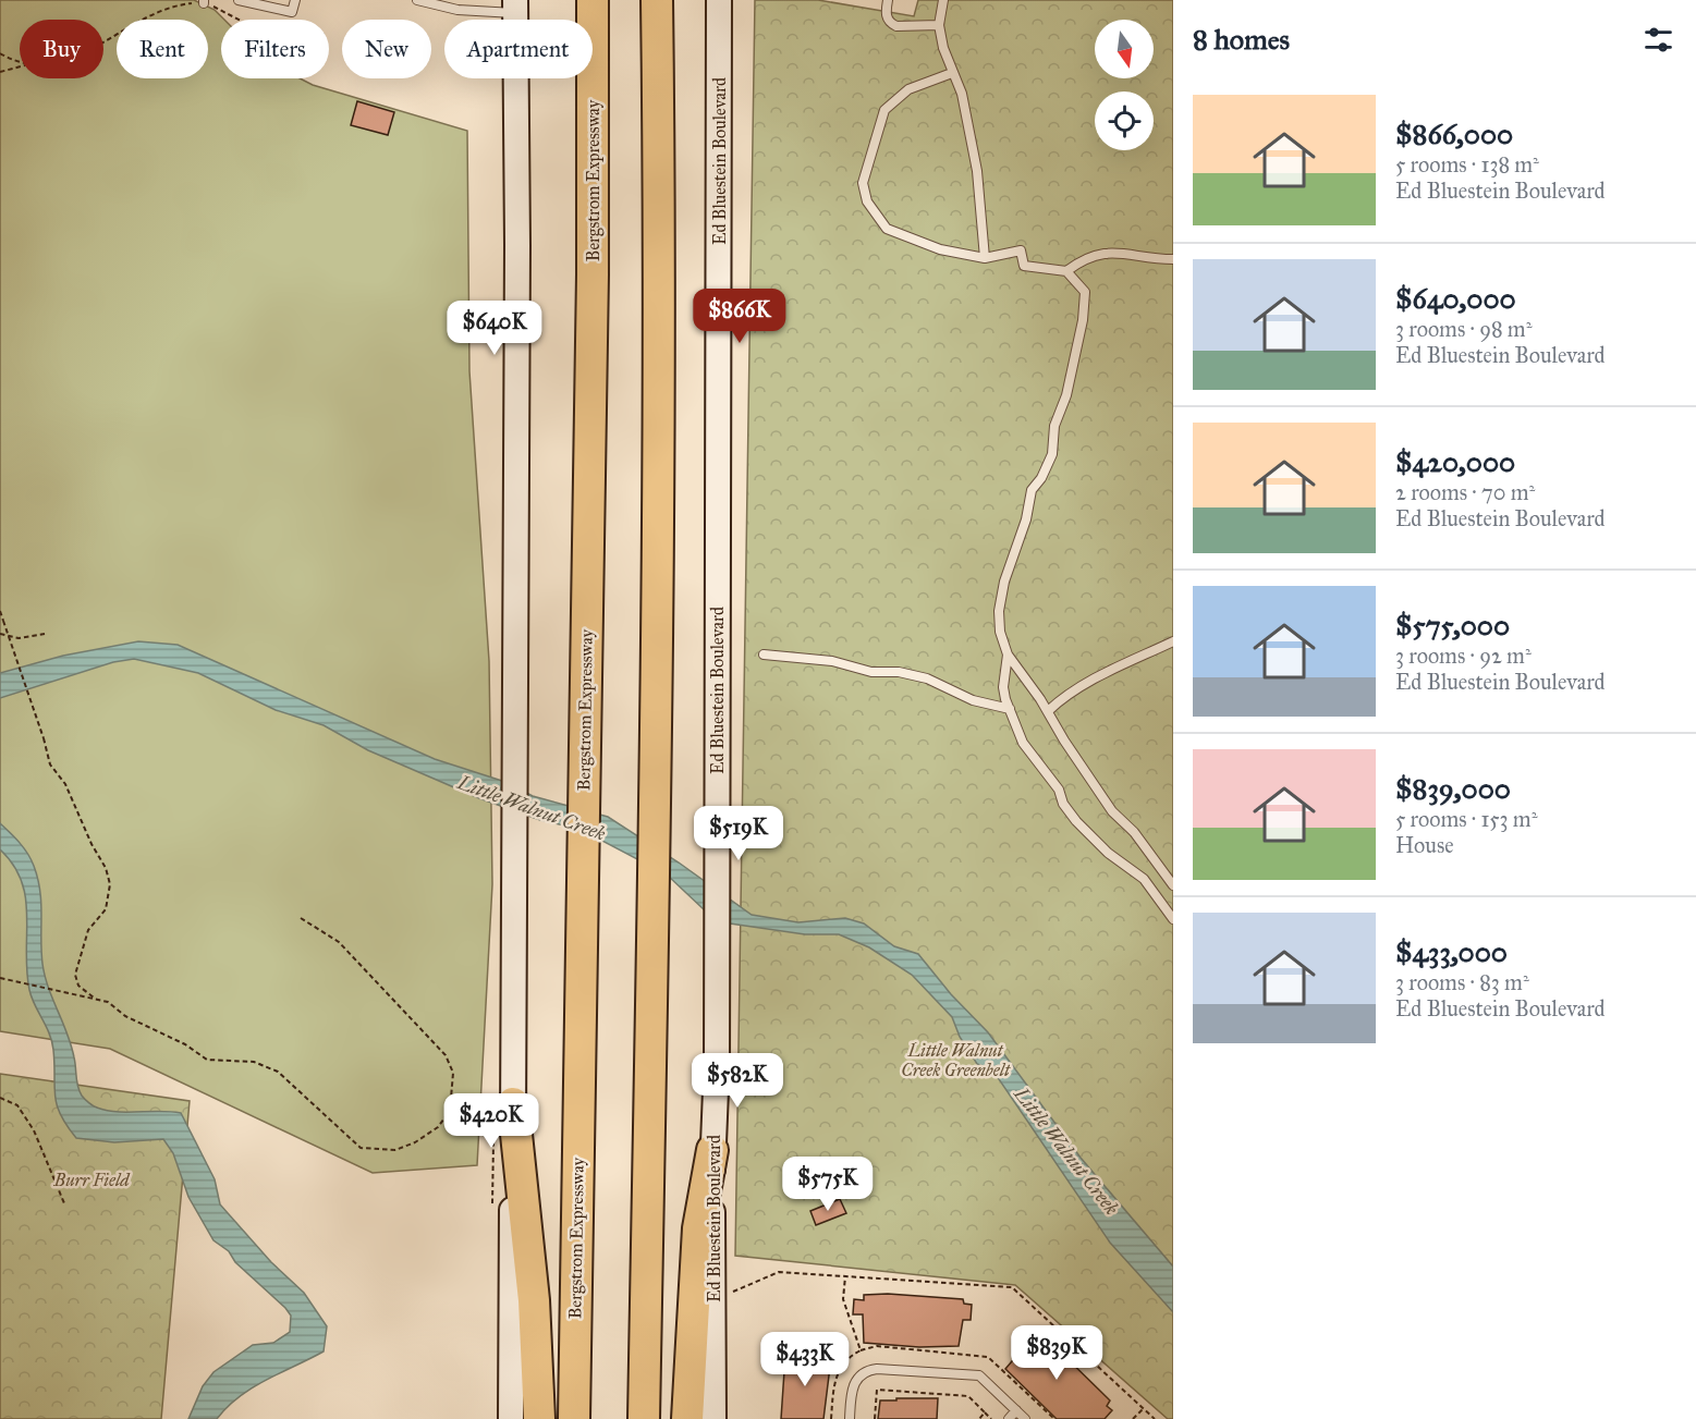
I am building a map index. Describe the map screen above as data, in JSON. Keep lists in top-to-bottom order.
{
  "streets": {
    "highway": ["Bergstrom Expressway"],
    "main road": ["Ed Bluestein Boulevard"]
  },
  "water": ["Little Walnut Creek"],
  "parks": ["Little Walnut Creek Greenbelt", "Burr Field"],
  "north": "bottom",
  "page": {
    "heading": "8 homes",
    "chip": [
      "Buy",
      "Rent",
      "Filters",
      "New",
      "Apartment"
    ],
    "list": [
      {
        "name": "$866,000",
        "note": "5 rooms · 138 m² · Ed Bluestein Boulevard"
      },
      {
        "name": "$640,000",
        "note": "3 rooms · 98 m² · Ed Bluestein Boulevard"
      },
      {
        "name": "$420,000",
        "note": "2 rooms · 70 m² · Ed Bluestein Boulevard"
      },
      {
        "name": "$575,000",
        "note": "3 rooms · 92 m² · Ed Bluestein Boulevard"
      },
      {
        "name": "$839,000",
        "note": "5 rooms · 153 m² · House"
      },
      {
        "name": "$433,000",
        "note": "3 rooms · 83 m² · Ed Bluestein Boulevard"
      }
    ],
    "price": [
      "$866K",
      "$640K",
      "$519K",
      "$582K",
      "$420K",
      "$575K",
      "$839K",
      "$433K"
    ]
  }
}
